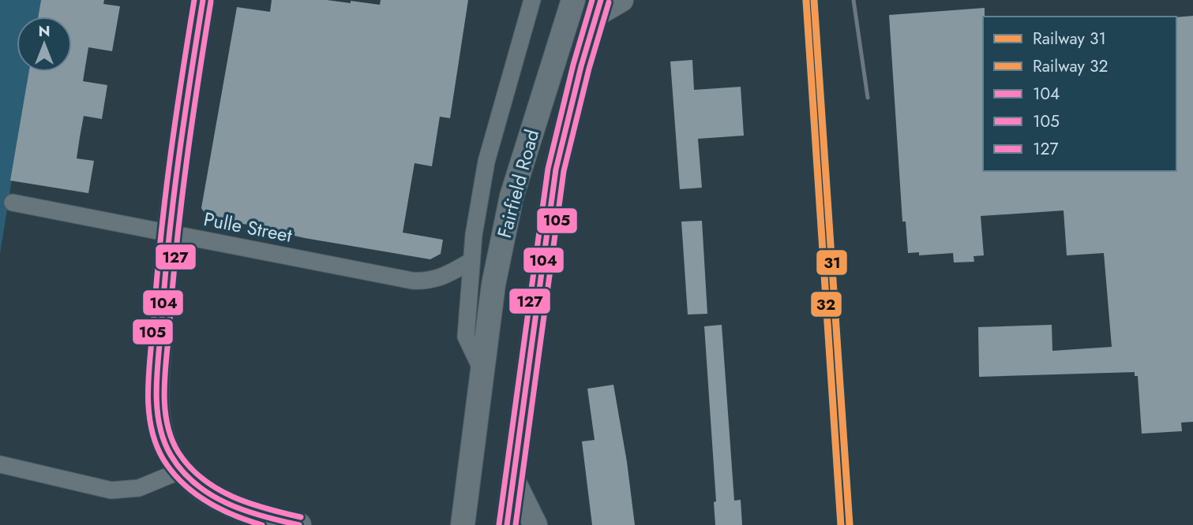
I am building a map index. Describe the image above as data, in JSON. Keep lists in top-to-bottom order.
{
  "streets": {
    "main road": ["Fairfield Road"],
    "street": ["Pulle Street"]
  },
  "crossings": [
    ["Fairfield Road", "Pulle Street"]
  ],
  "lines": [
    "rail line 31",
    "transit line 104",
    "transit line 105",
    "transit line 127",
    "rail line 32"
  ],
  "legend": [
    "Railway 31",
    "Railway 32",
    "104",
    "105",
    "127"
  ],
  "north": "top"
}
